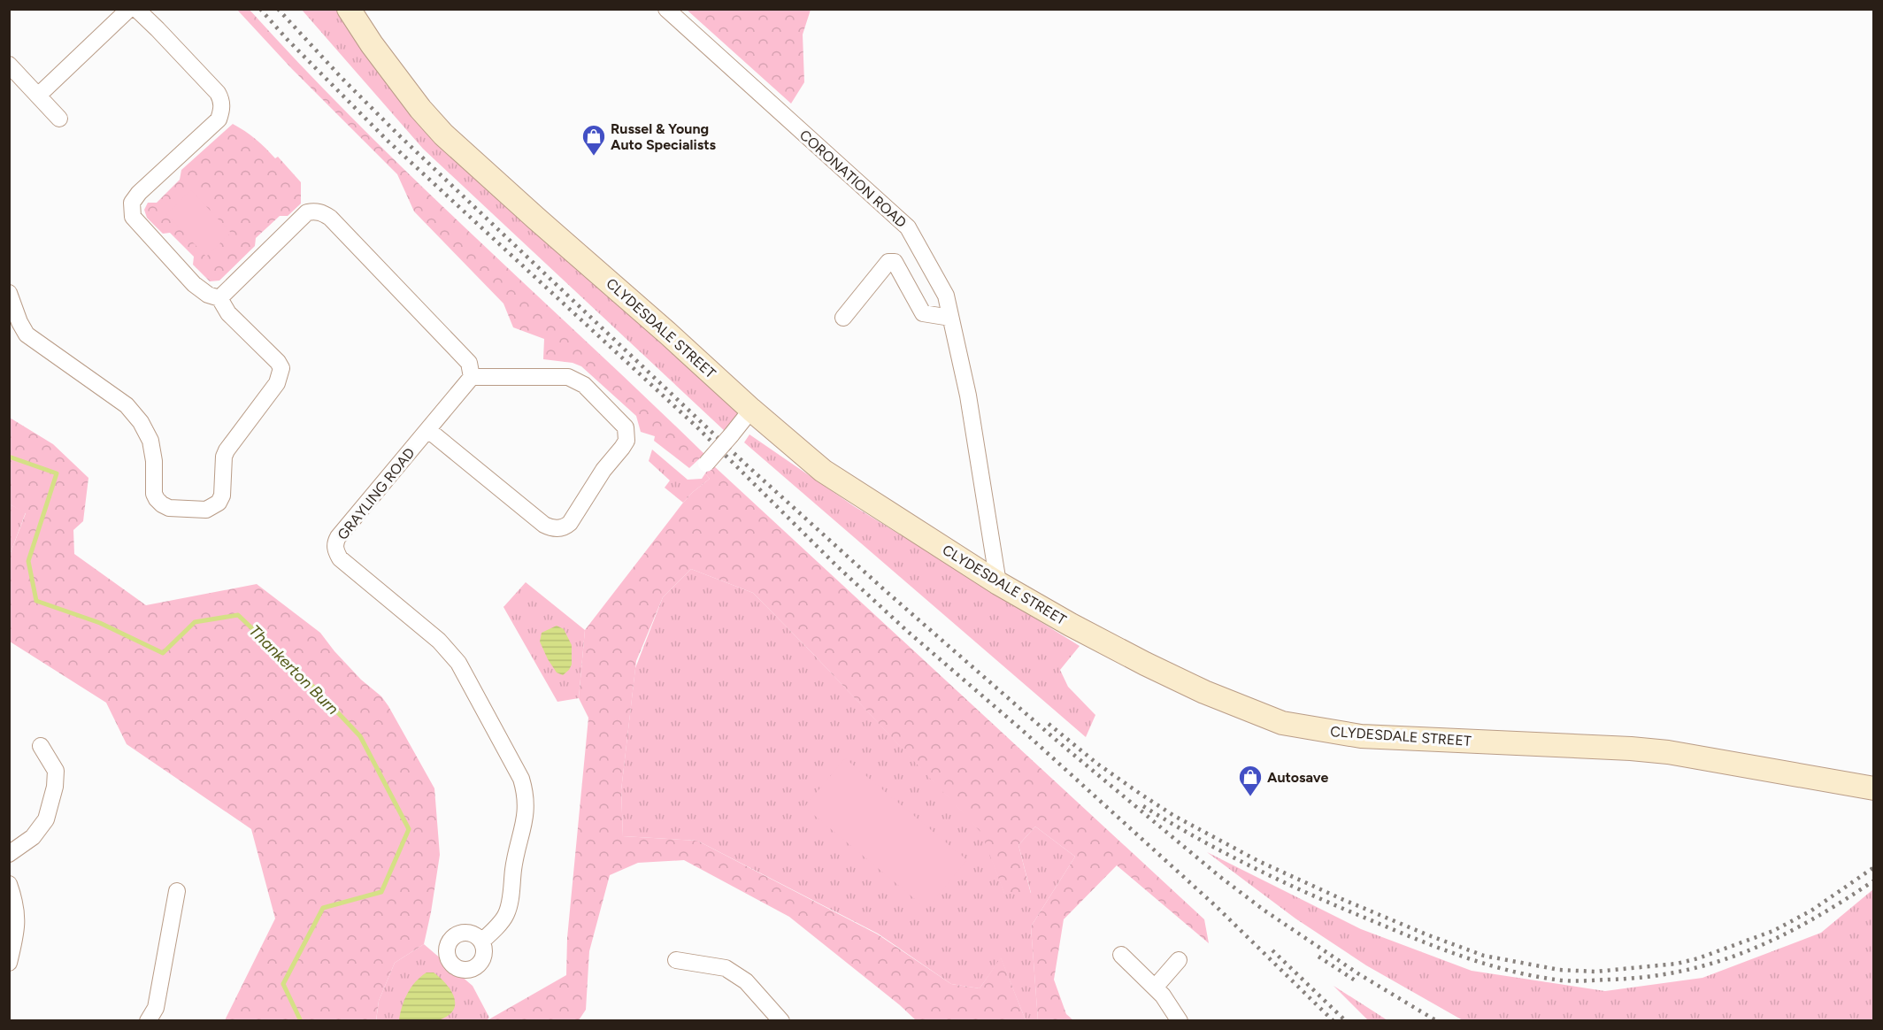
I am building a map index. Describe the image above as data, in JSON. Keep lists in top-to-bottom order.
{
  "streets": {
    "main road": ["CLYDESDALE STREET"],
    "street": ["CORONATION ROAD", "GRAYLING ROAD"]
  },
  "crossings": [
    ["CORONATION ROAD", "CLYDESDALE STREET"]
  ],
  "water": ["Thankerton Burn"],
  "places": {
    "shop": ["Russel & Young Auto Specialists", "Autosave"]
  }
}
